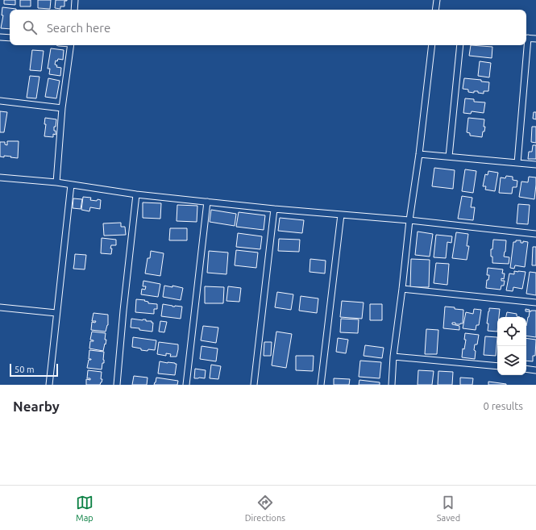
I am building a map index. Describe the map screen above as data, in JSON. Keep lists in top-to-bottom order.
{
  "scale_bar": "50 m",
  "page": {
    "search": "Search here",
    "scale": "50 m",
    "heading": ["Nearby", "0 results"],
    "nav": ["Map", "Directions", "Saved"]
  }
}
